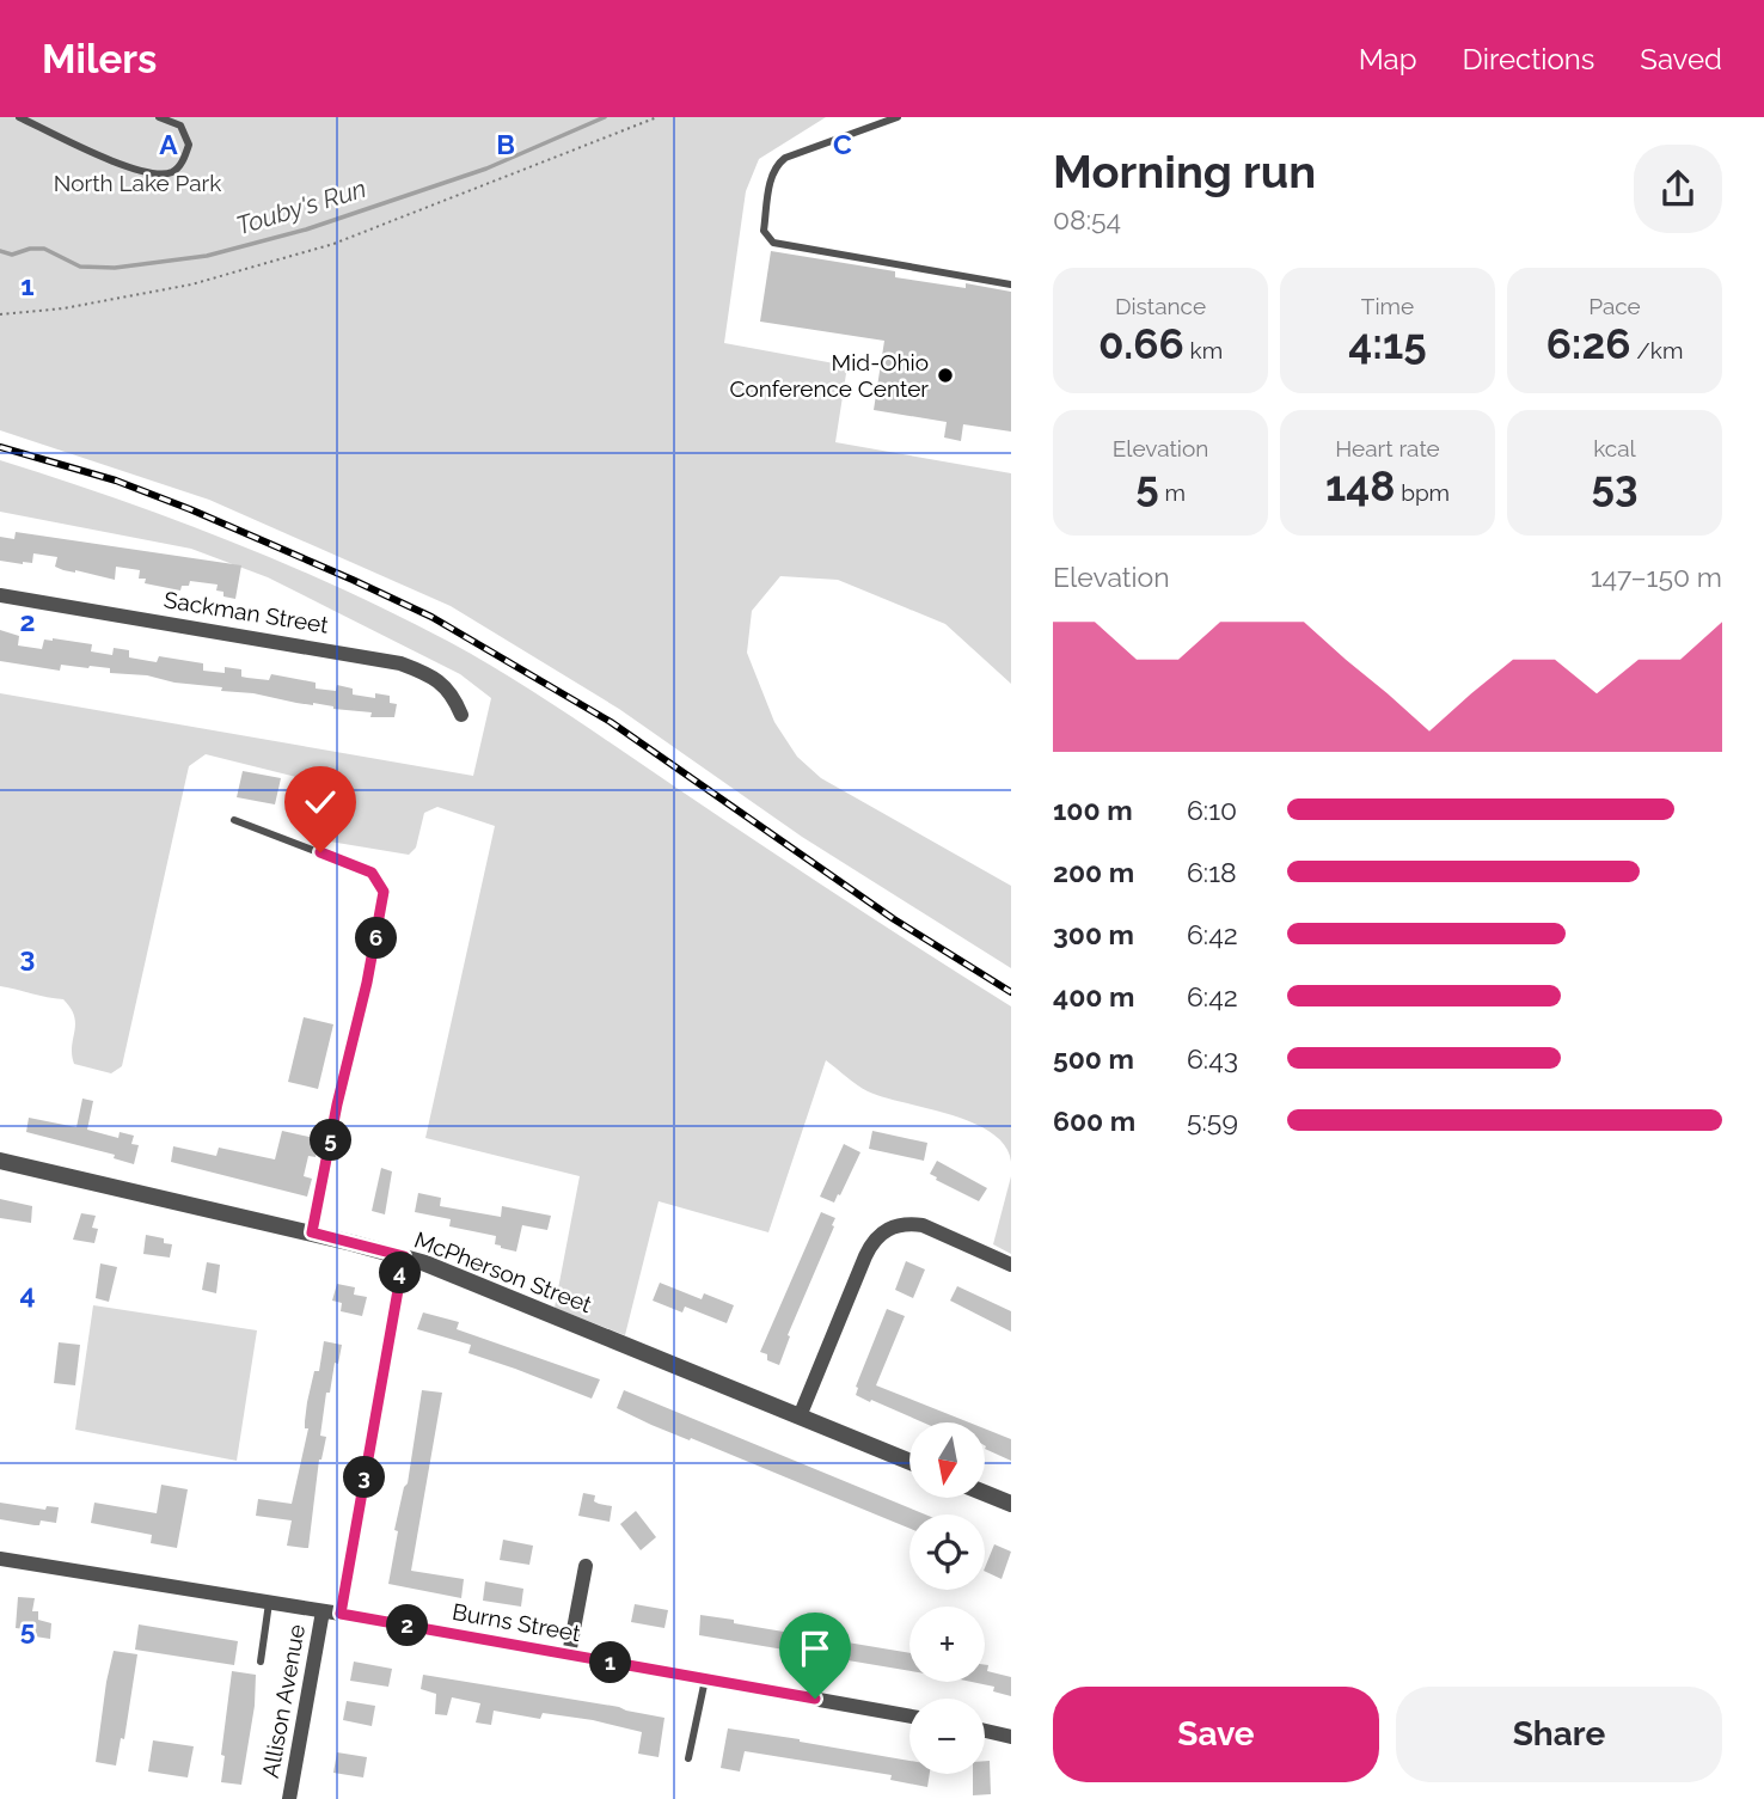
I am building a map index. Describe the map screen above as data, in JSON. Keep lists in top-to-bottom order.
{
  "streets": {
    "street": [
      "Sackman Street",
      "McPherson Street",
      "Burns Street",
      "Allison Avenue"
    ]
  },
  "crossings": [
    ["McPherson Street", "Allison Avenue"],
    ["Burns Street", "Allison Avenue"]
  ],
  "water": ["Touby's Run"],
  "parks": ["North Lake Park"],
  "places": ["Mid-Ohio Conference Center"],
  "north": "bottom",
  "page": {
    "header": "Milers",
    "nav": ["Map", "Directions", "Saved"],
    "heading": ["Morning run", "08:54"],
    "stats": [
      ["Distance", "0.66 km"],
      ["Time", "4:15"],
      ["Pace", "6:26 /km"],
      ["Elevation", "5 m"],
      ["Heart rate", "148 bpm"],
      ["kcal", "53"]
    ],
    "chart": ["Elevation", "147–150 m"],
    "list": [
      {
        "name": "100 m",
        "note": "6:10"
      },
      {
        "name": "200 m",
        "note": "6:18"
      },
      {
        "name": "300 m",
        "note": "6:42"
      },
      {
        "name": "400 m",
        "note": "6:42"
      },
      {
        "name": "500 m",
        "note": "6:43"
      },
      {
        "name": "600 m",
        "note": "5:59"
      }
    ],
    "pins": [
      "6",
      "5",
      "4",
      "3",
      "2",
      "1"
    ],
    "map_buttons": ["+", "−"],
    "buttons": ["Save", "Share"]
  },
  "grid": {
    "columns": ["A", "B", "C"],
    "rows": [
      "1",
      "2",
      "3",
      "4",
      "5"
    ]
  }
}
